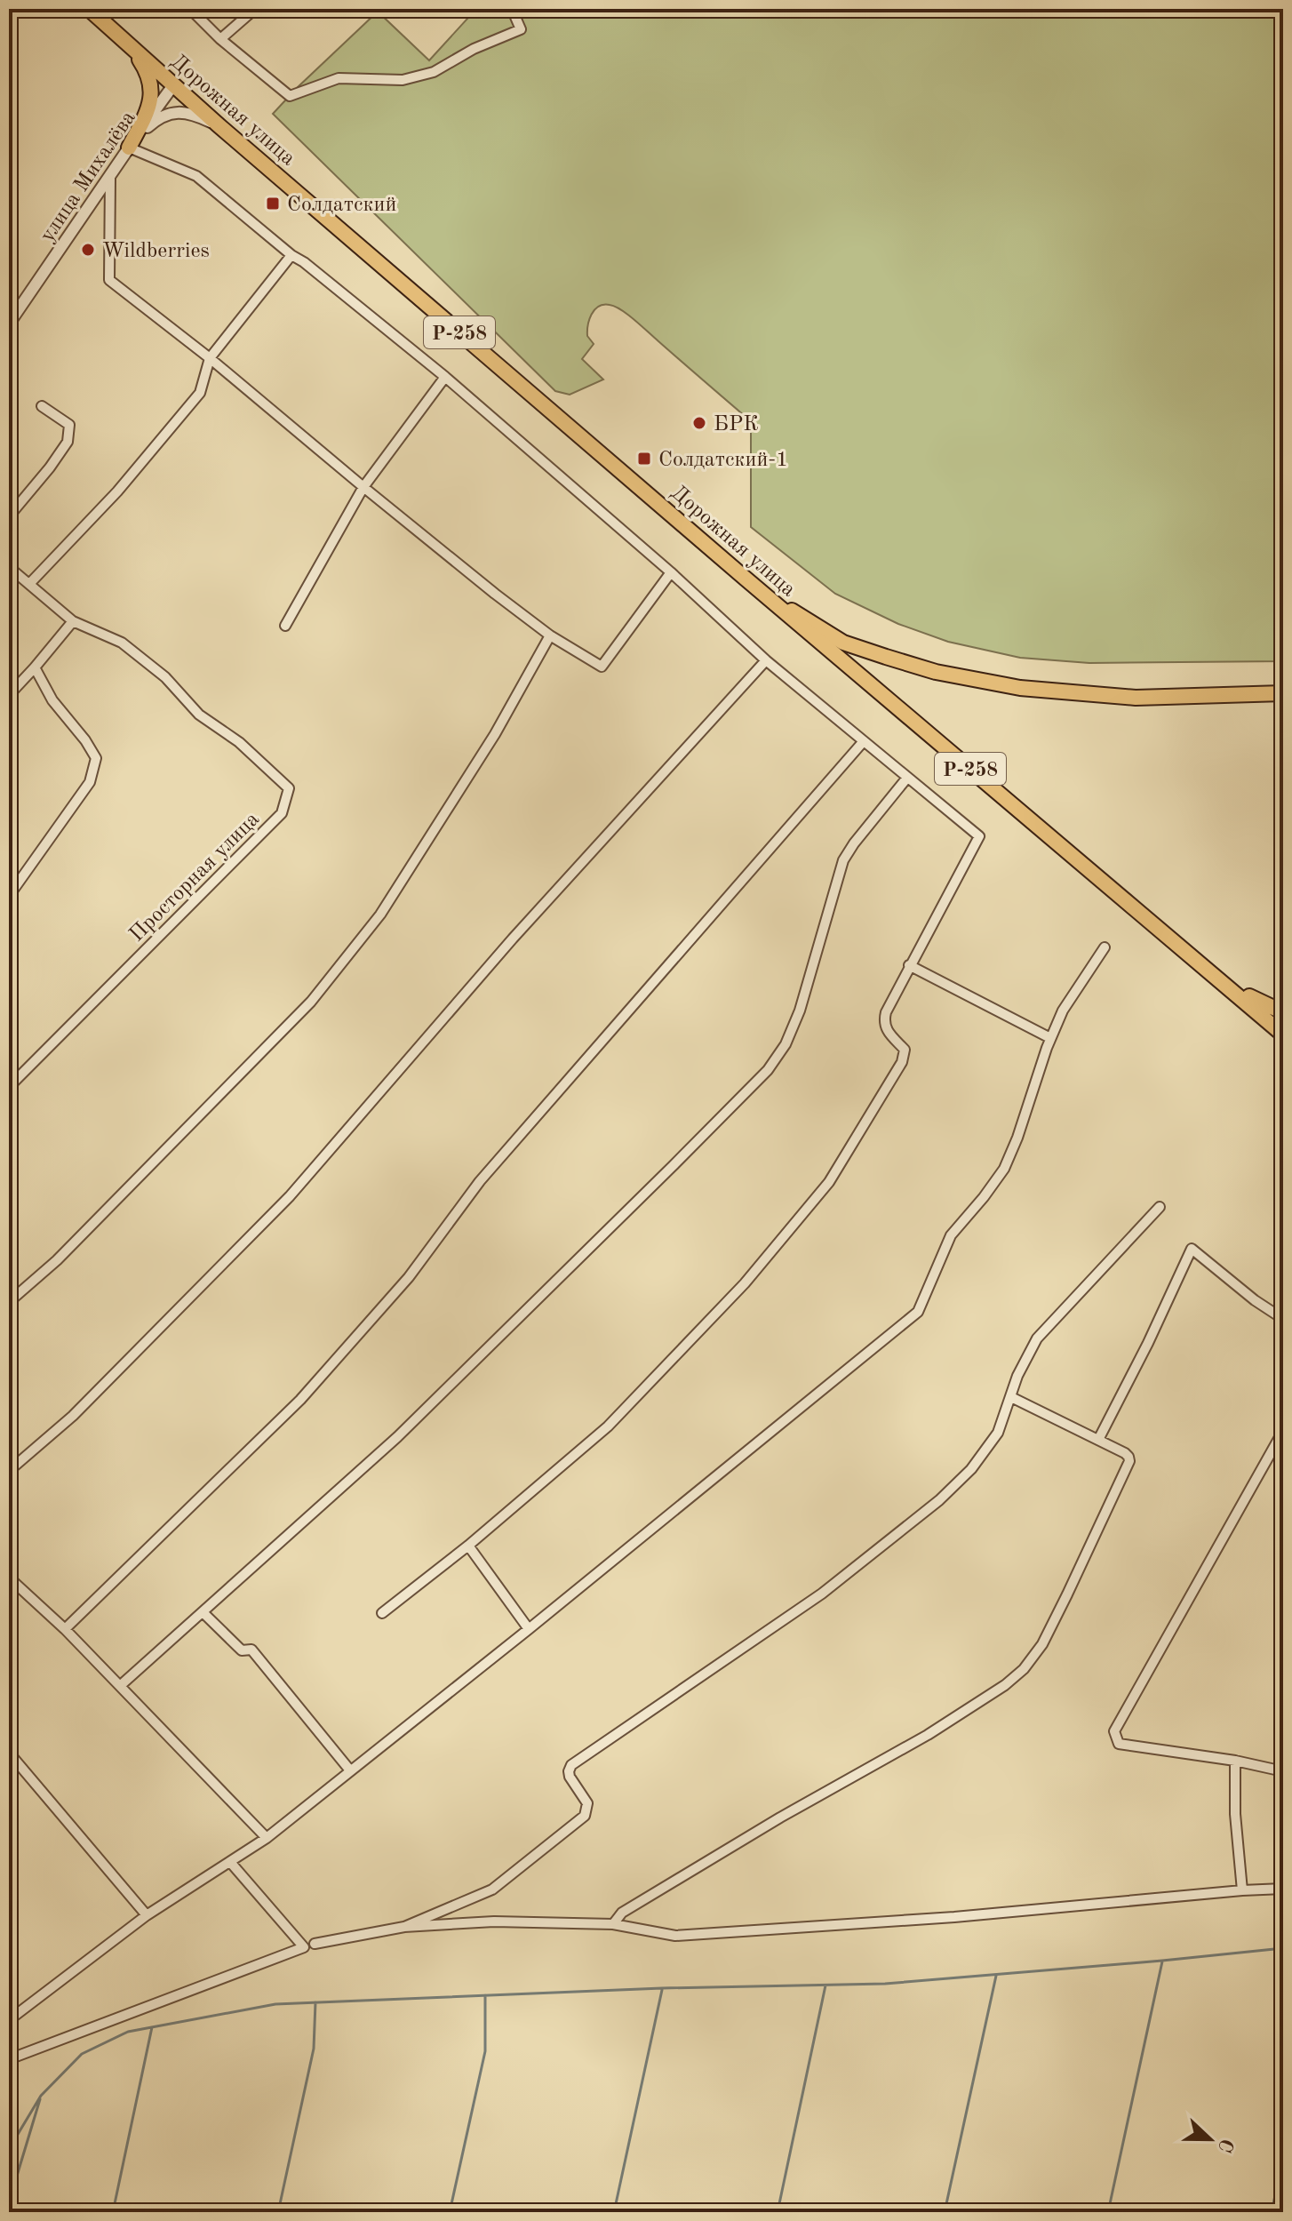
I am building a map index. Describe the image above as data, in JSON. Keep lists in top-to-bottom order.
{
  "streets": {
    "main road": ["Дорожная улица", "Р-258"],
    "street": ["улица Михалёва", "Просторная улица"]
  },
  "crossings": [
    ["Дорожная улица", "улица Михалёва"],
    ["Дорожная улица", "Р-258"]
  ],
  "places": {
    "transit": ["Солдатский", "Солдатский-1"],
    "other": ["Wildberries", "БРК"]
  },
  "north": "right"
}
